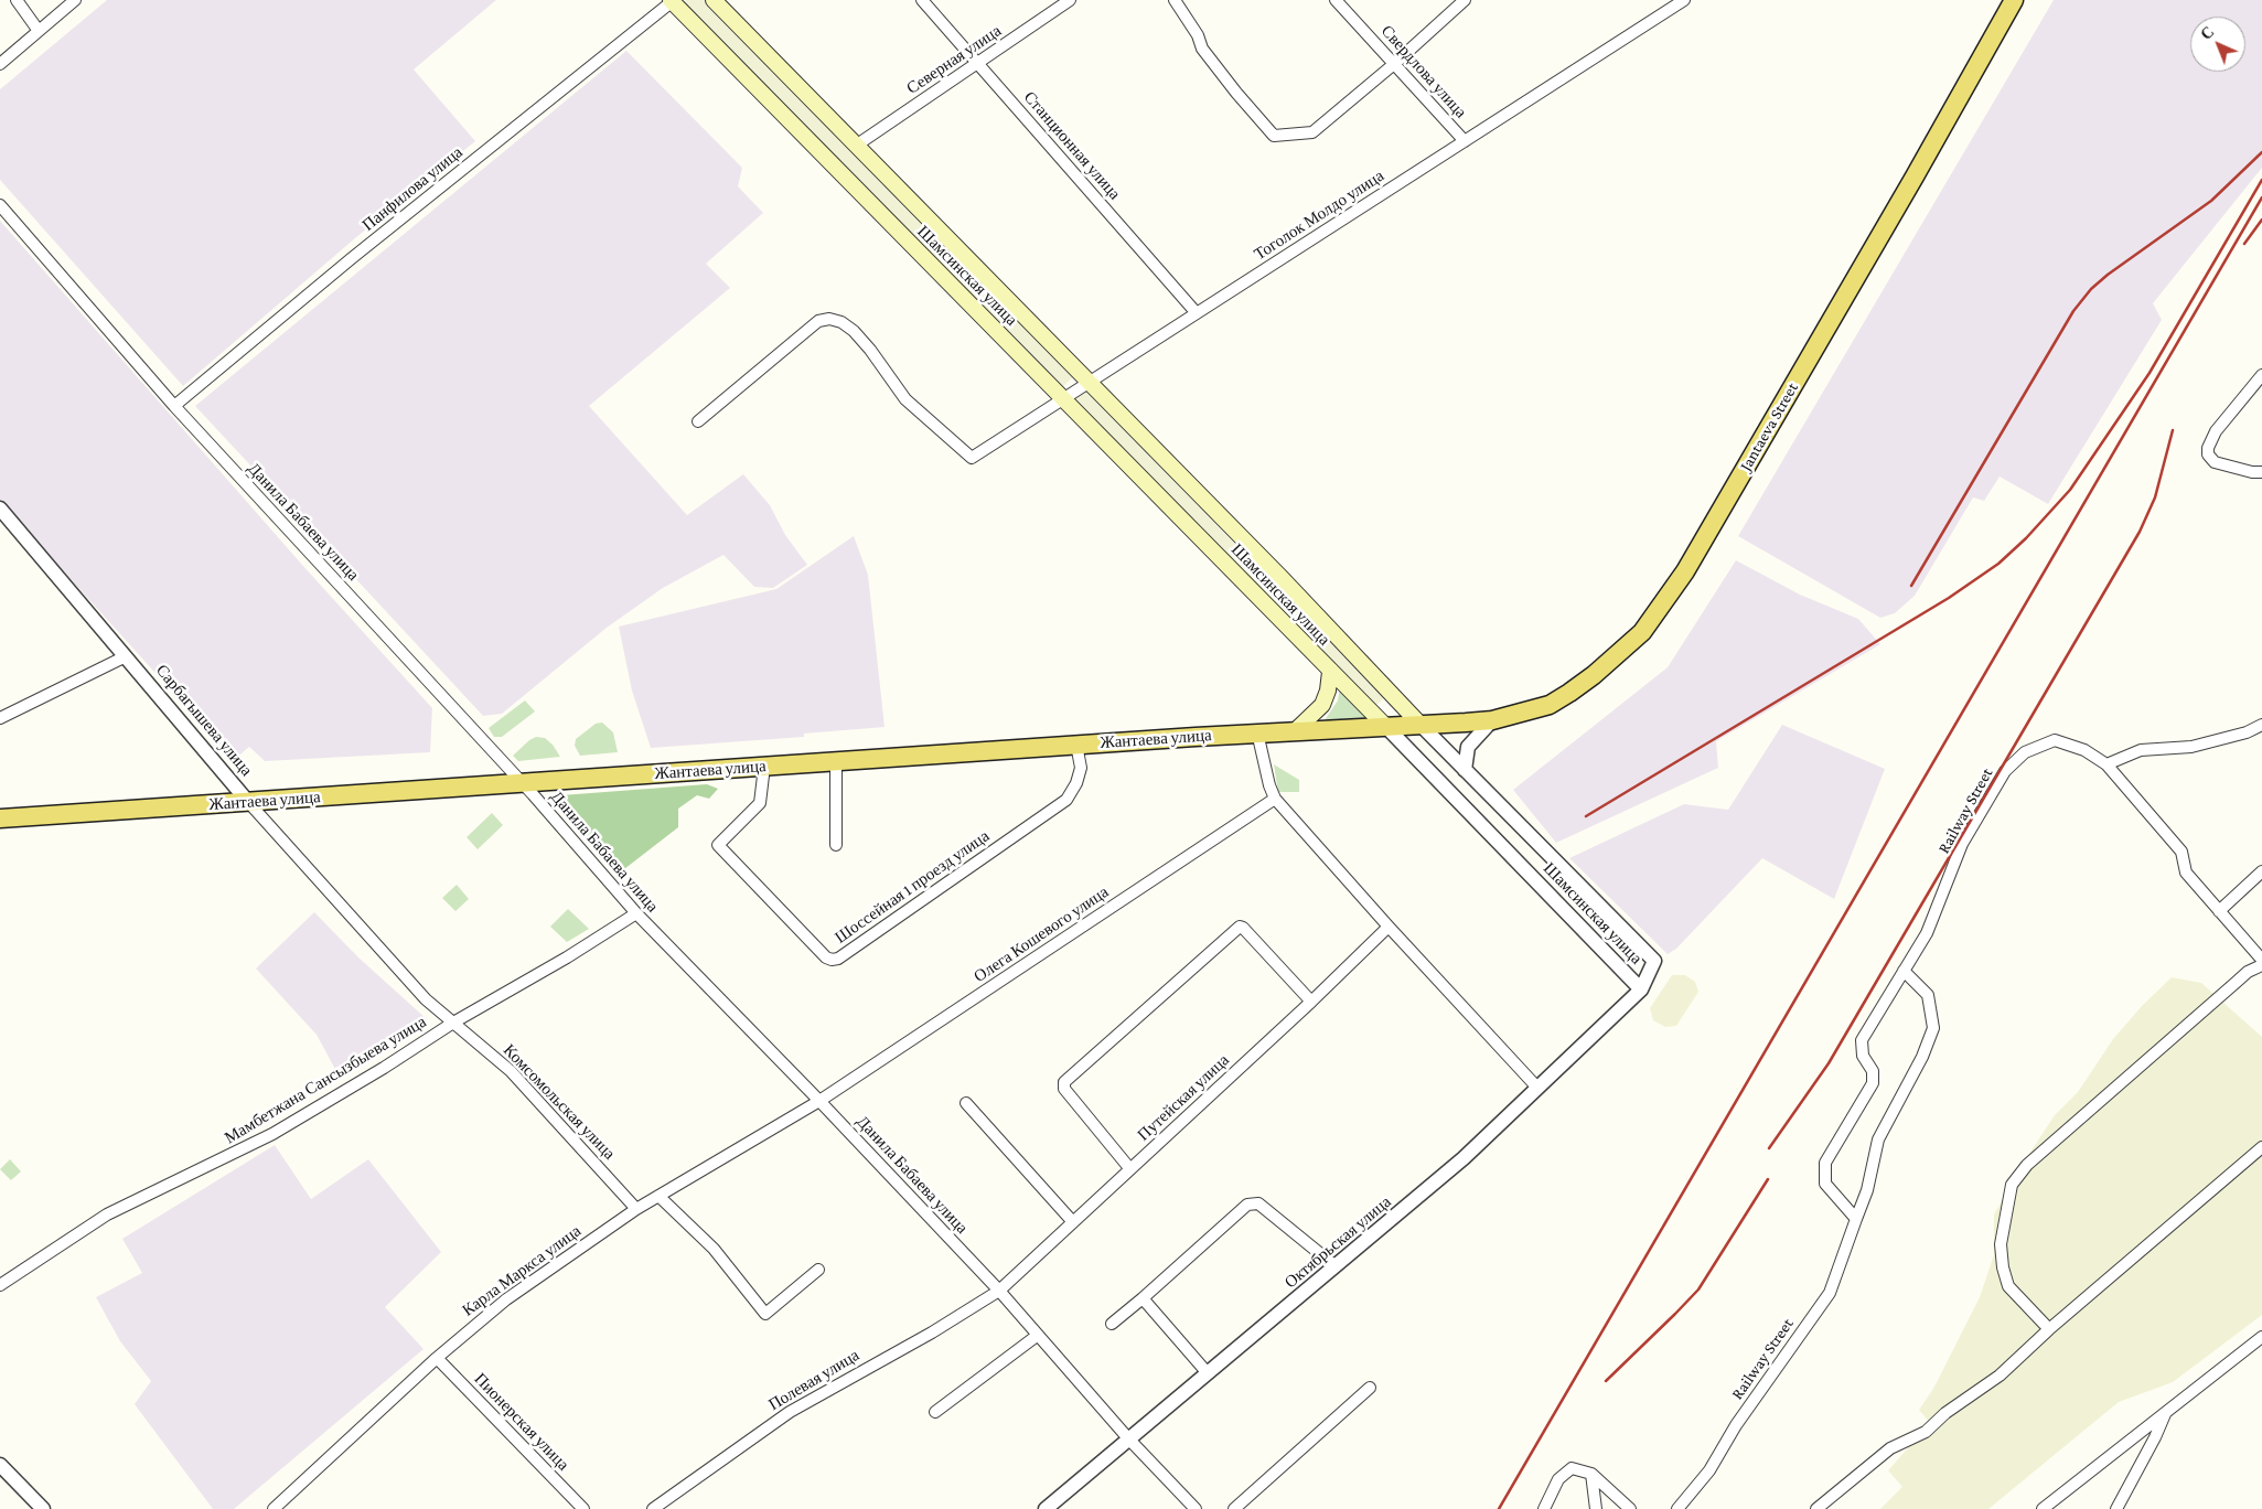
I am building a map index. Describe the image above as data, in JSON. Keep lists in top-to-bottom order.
{
  "streets": {
    "main road": ["Шамсинская улица", "Jantaeva Street", "Жантаева улица"],
    "street": [
      "Северная улица",
      "Свердлова улица",
      "Станционная улица",
      "Панфилова улица",
      "Тоголок Молдо улица",
      "Данила Бабаева улица",
      "Сарбагышева улица",
      "Railway Street",
      "Шоссейная 1 проезд улица",
      "Олега Кошевого улица",
      "Мамбетжана Сансызбыева улица",
      "Путейская улица",
      "Комсомольская улица",
      "Октябрьская улица",
      "Карла Маркса улица",
      "Полевая улица",
      "Пионерская улица"
    ]
  },
  "crossings": [
    ["Северная улица", "Станционная улица"],
    ["Северная улица", "Шамсинская улица"],
    ["Свердлова улица", "Тоголок Молдо улица"],
    ["Станционная улица", "Тоголок Молдо улица"],
    ["Панфилова улица", "Шамсинская улица"],
    ["Панфилова улица", "Данила Бабаева улица"],
    ["Тоголок Молдо улица", "Шамсинская улица"],
    ["Шамсинская улица", "Jantaeva Street"],
    ["Шамсинская улица", "Жантаева улица"],
    ["Шамсинская улица", "Октябрьская улица"],
    ["Jantaeva Street", "Жантаева улица"],
    ["Данила Бабаева улица", "Жантаева улица"],
    ["Данила Бабаева улица", "Олега Кошевого улица"],
    ["Данила Бабаева улица", "Мамбетжана Сансызбыева улица"],
    ["Данила Бабаева улица", "Путейская улица"],
    ["Данила Бабаева улица", "Октябрьская улица"],
    ["Данила Бабаева улица", "Карла Маркса улица"],
    ["Данила Бабаева улица", "Полевая улица"],
    ["Сарбагышева улица", "Жантаева улица"],
    ["Сарбагышева улица", "Мамбетжана Сансызбыева улица"],
    ["Сарбагышева улица", "Комсомольская улица"],
    ["Жантаева улица", "Шоссейная 1 проезд улица"],
    ["Олега Кошевого улица", "Карла Маркса улица"],
    ["Мамбетжана Сансызбыева улица", "Комсомольская улица"],
    ["Путейская улица", "Полевая улица"],
    ["Комсомольская улица", "Карла Маркса улица"],
    ["Карла Маркса улица", "Пионерская улица"]
  ],
  "north": "top left"
}
